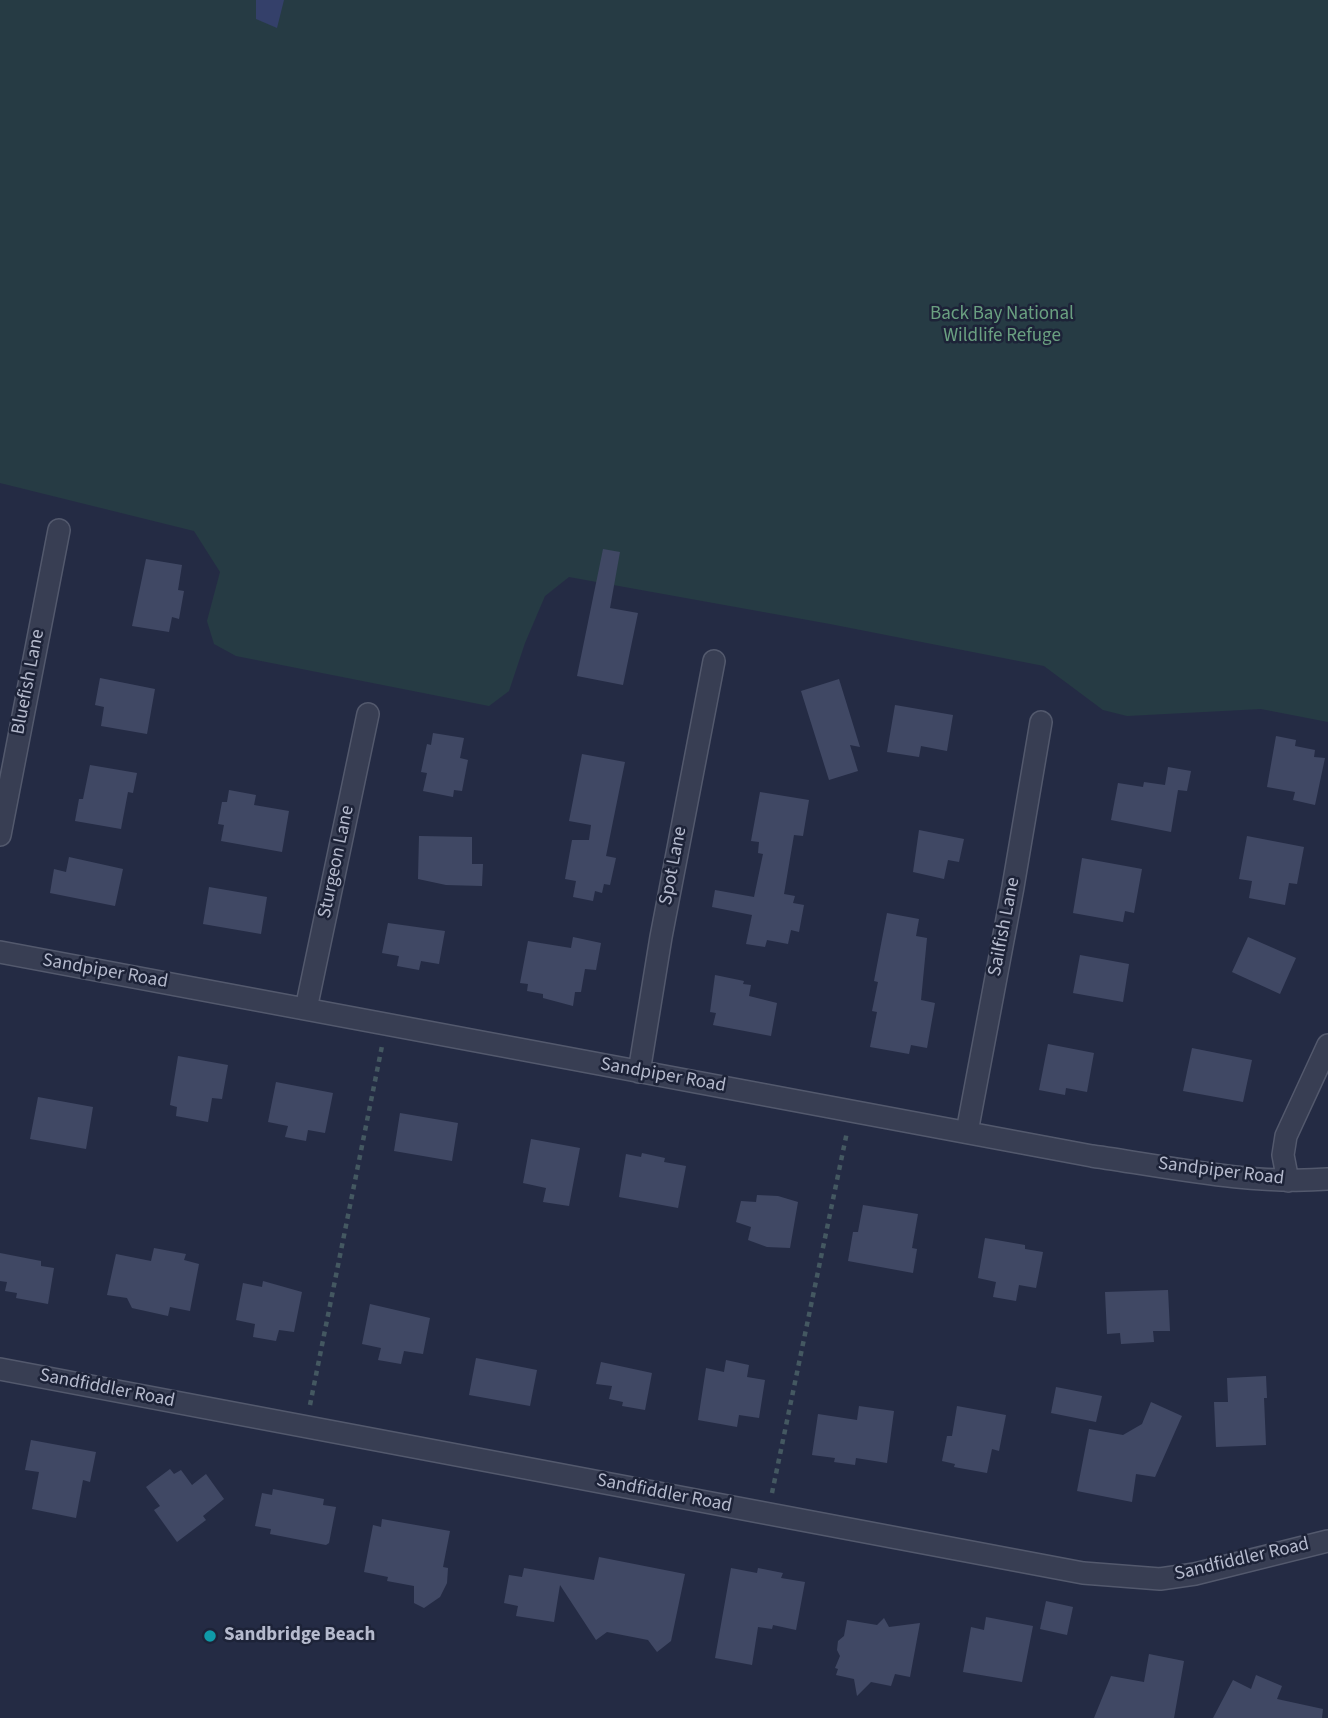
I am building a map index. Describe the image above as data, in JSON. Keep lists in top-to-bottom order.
{
  "streets": {
    "street": [
      "Bluefish Lane",
      "Sturgeon Lane",
      "Spot Lane",
      "Sailfish Lane",
      "Sandpiper Road",
      "Sandfiddler Road"
    ]
  },
  "crossings": [
    ["Sturgeon Lane", "Sandpiper Road"],
    ["Spot Lane", "Sandpiper Road"],
    ["Sailfish Lane", "Sandpiper Road"]
  ],
  "parks": ["Back Bay National Wildlife Refuge"],
  "places": ["Sandbridge Beach"]
}
